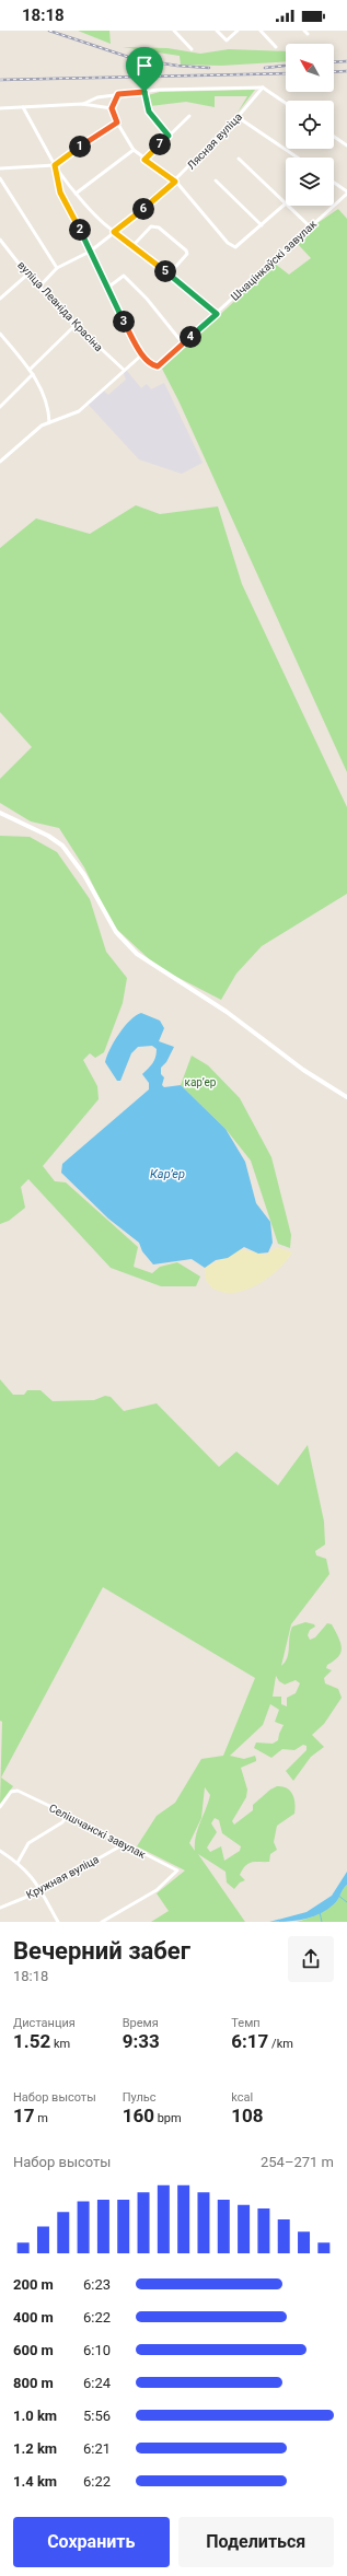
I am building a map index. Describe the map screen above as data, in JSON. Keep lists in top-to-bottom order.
{
  "streets": {
    "street": [
      "Лясная вуліца",
      "Шчацінкаўскі завулак",
      "вуліца Леаніда Красіна",
      "Селішчанскі завулак",
      "Кружная вуліца"
    ]
  },
  "crossings": [
    ["Лясная вуліца", "вуліца Леаніда Красіна"],
    ["Селішчанскі завулак", "Кружная вуліца"]
  ],
  "water": ["Карʼер"],
  "parks": ["карʼер"],
  "north": "top left",
  "page": {
    "status": "18:18",
    "pins": [
      "7",
      "1",
      "6",
      "2",
      "5",
      "3",
      "4"
    ],
    "heading": ["Вечерний забег", "18:18"],
    "stats": [
      ["Дистанция", "1.52 km"],
      ["Время", "9:33"],
      ["Темп", "6:17 /km"],
      ["Набор высоты", "17 m"],
      ["Пульс", "160 bpm"],
      ["kcal", "108"]
    ],
    "chart": ["Набор высоты", "254–271 m"],
    "list": [
      {
        "name": "200 m",
        "note": "6:23"
      },
      {
        "name": "400 m",
        "note": "6:22"
      },
      {
        "name": "600 m",
        "note": "6:10"
      },
      {
        "name": "800 m",
        "note": "6:24"
      },
      {
        "name": "1.0 km",
        "note": "5:56"
      },
      {
        "name": "1.2 km",
        "note": "6:21"
      },
      {
        "name": "1.4 km",
        "note": "6:22"
      }
    ],
    "buttons": ["Сохранить", "Поделиться"]
  }
}
